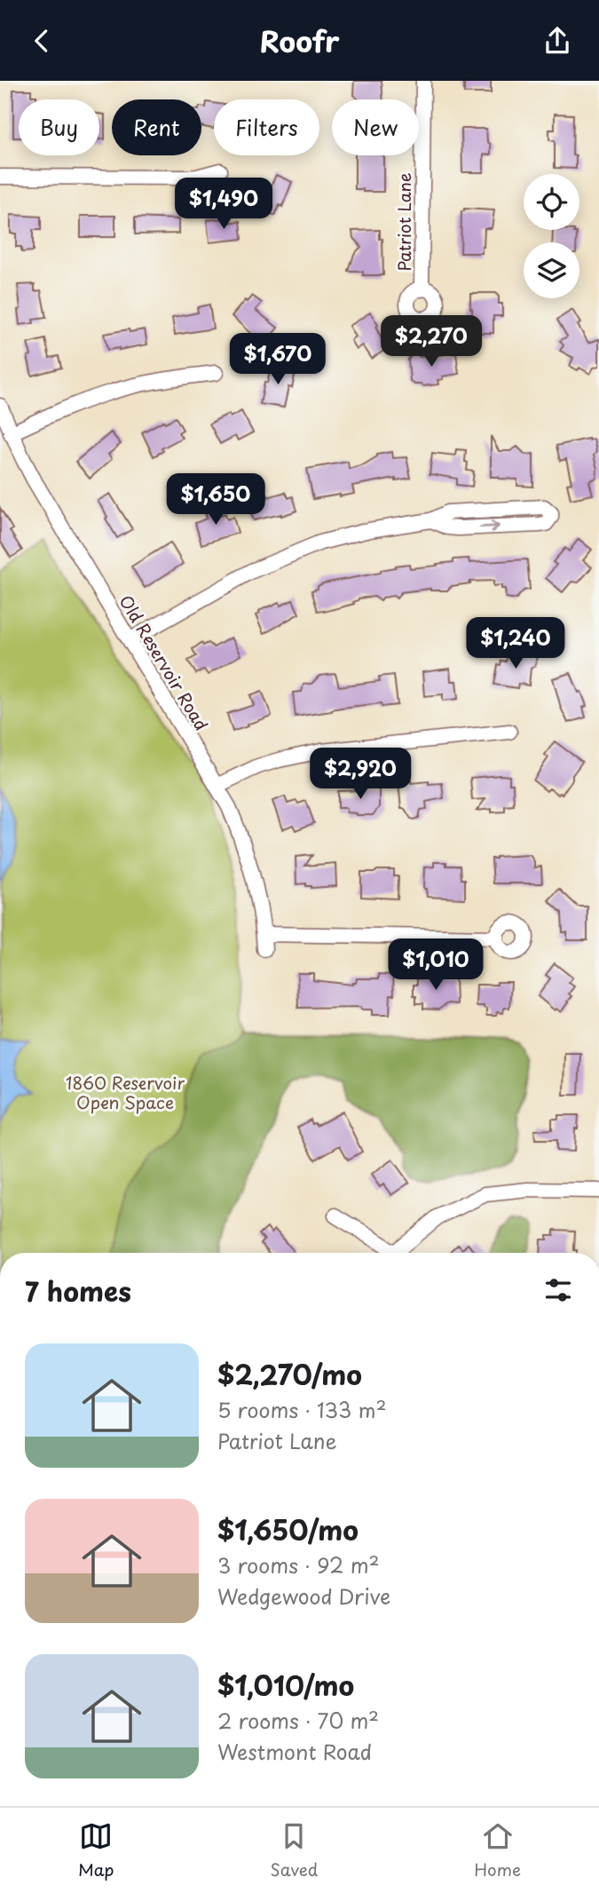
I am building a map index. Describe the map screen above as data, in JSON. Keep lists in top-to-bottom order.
{
  "streets": {
    "street": ["Patriot Lane", "Old Reservoir Road"]
  },
  "parks": ["1860 Reservoir Open Space"],
  "page": {
    "header": "Roofr",
    "chip": [
      "Buy",
      "Rent",
      "Filters",
      "New"
    ],
    "price": [
      "$1,490",
      "$2,270",
      "$1,670",
      "$1,650",
      "$1,240",
      "$2,920",
      "$1,010"
    ],
    "heading": "7 homes",
    "list": [
      {
        "name": "$2,270/mo",
        "note": "5 rooms · 133 m² · Patriot Lane"
      },
      {
        "name": "$1,650/mo",
        "note": "3 rooms · 92 m² · Wedgewood Drive"
      },
      {
        "name": "$1,010/mo",
        "note": "2 rooms · 70 m² · Westmont Road"
      }
    ],
    "tabs": ["Map", "Saved", "Home"]
  }
}
